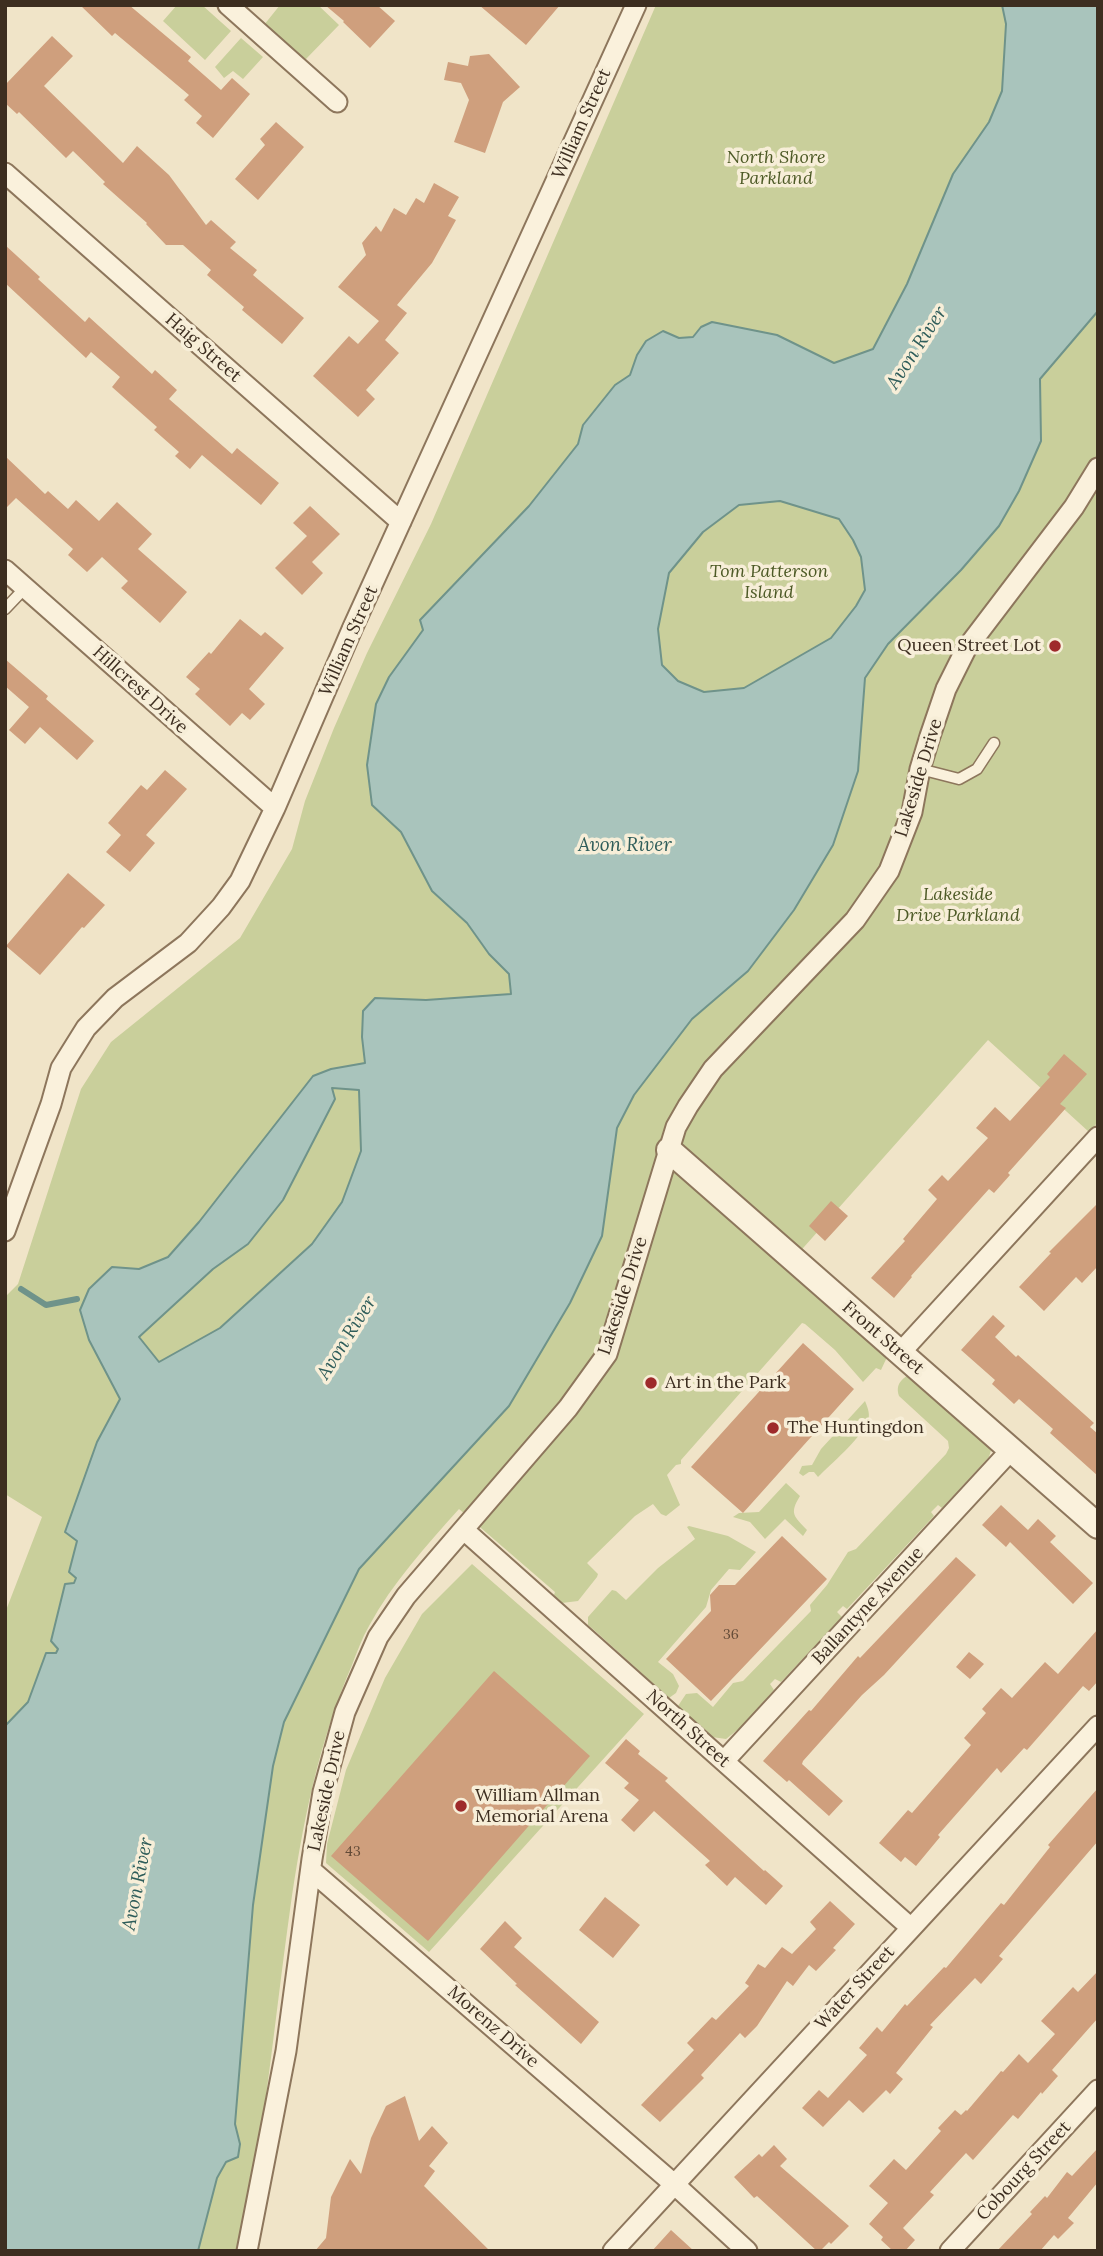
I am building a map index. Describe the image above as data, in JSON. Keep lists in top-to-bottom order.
{
  "streets": {
    "street": [
      "William Street",
      "Haig Street",
      "Hillcrest Drive",
      "Lakeside Drive",
      "Front Street",
      "Ballantyne Avenue",
      "North Street",
      "Water Street",
      "Morenz Drive",
      "Cobourg Street"
    ]
  },
  "crossings": [
    ["William Street", "Haig Street"],
    ["William Street", "Hillcrest Drive"],
    ["Lakeside Drive", "Front Street"],
    ["Lakeside Drive", "North Street"],
    ["Lakeside Drive", "Morenz Drive"],
    ["Front Street", "Ballantyne Avenue"],
    ["Ballantyne Avenue", "North Street"],
    ["North Street", "Water Street"],
    ["Water Street", "Morenz Drive"]
  ],
  "water": ["Avon River"],
  "parks": ["North Shore Parkland", "Tom Patterson Island", "Lakeside Drive Parkland"],
  "places": [
    "Queen Street Lot",
    "Art in the Park",
    "The Huntingdon",
    "William Allman Memorial Arena"
  ],
  "house_numbers": ["36", "43"]
}
